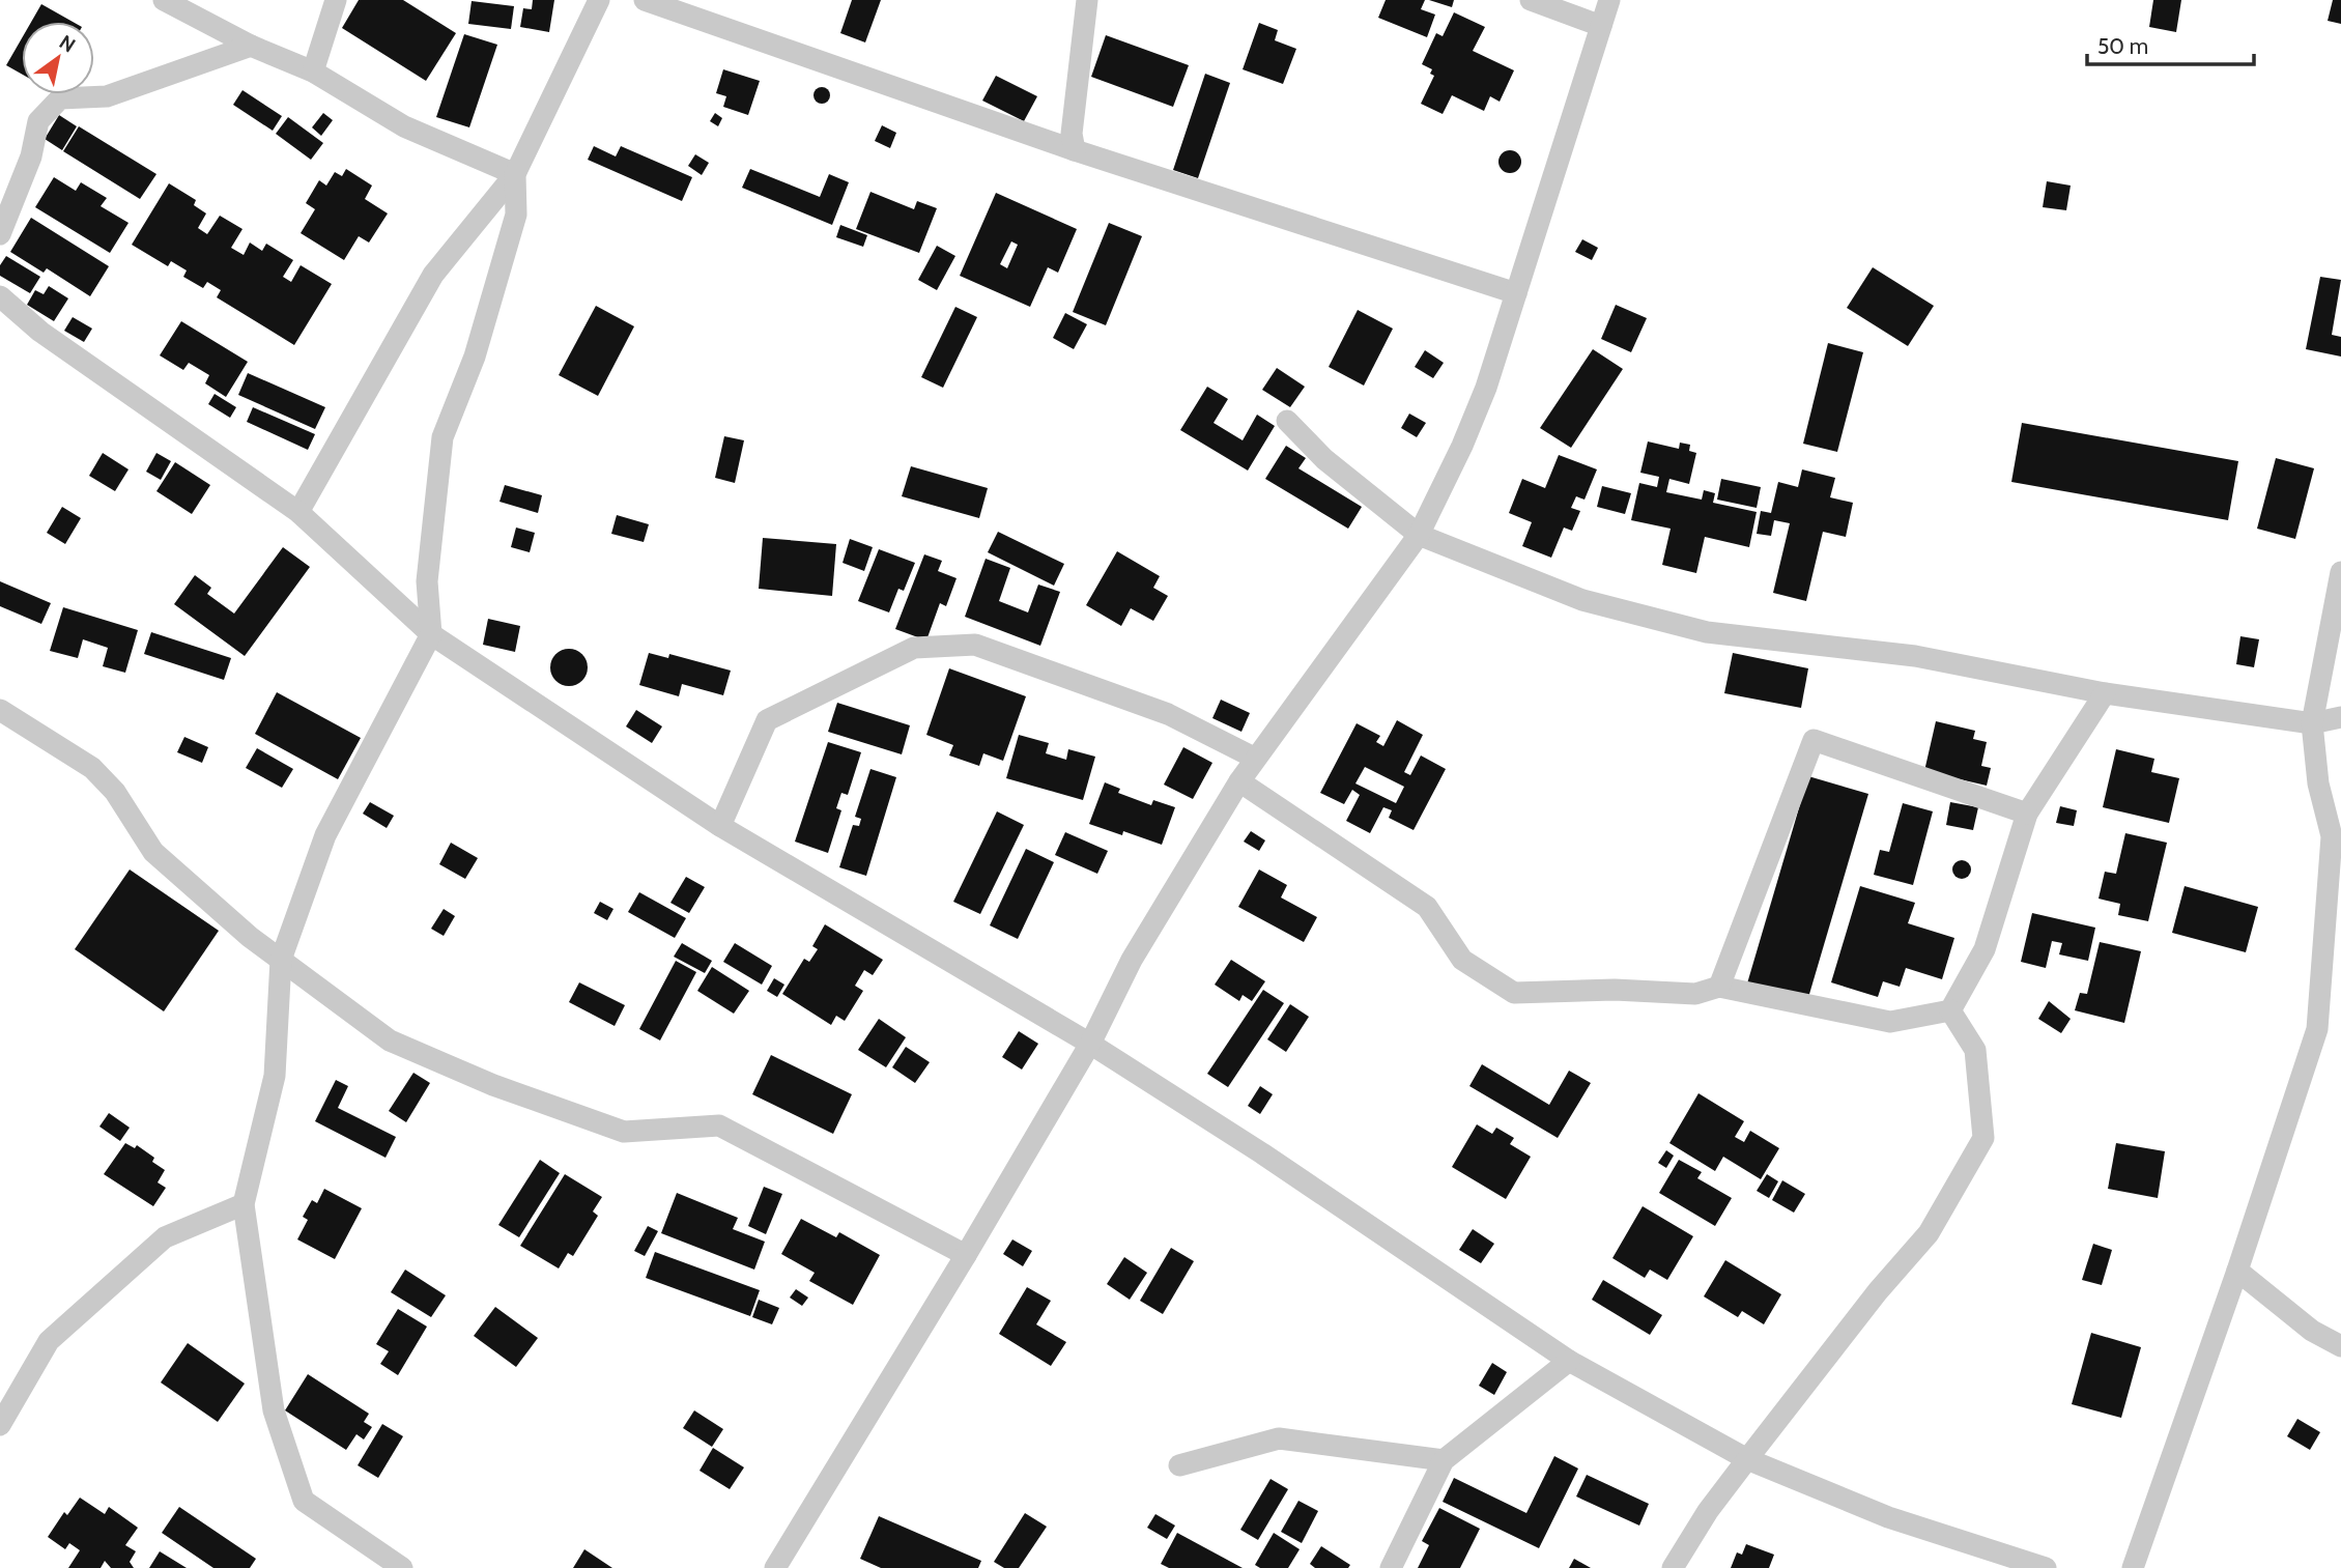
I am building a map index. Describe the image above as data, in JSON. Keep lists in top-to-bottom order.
{
  "scale_bar": "50 m",
  "north": "top right"
}
